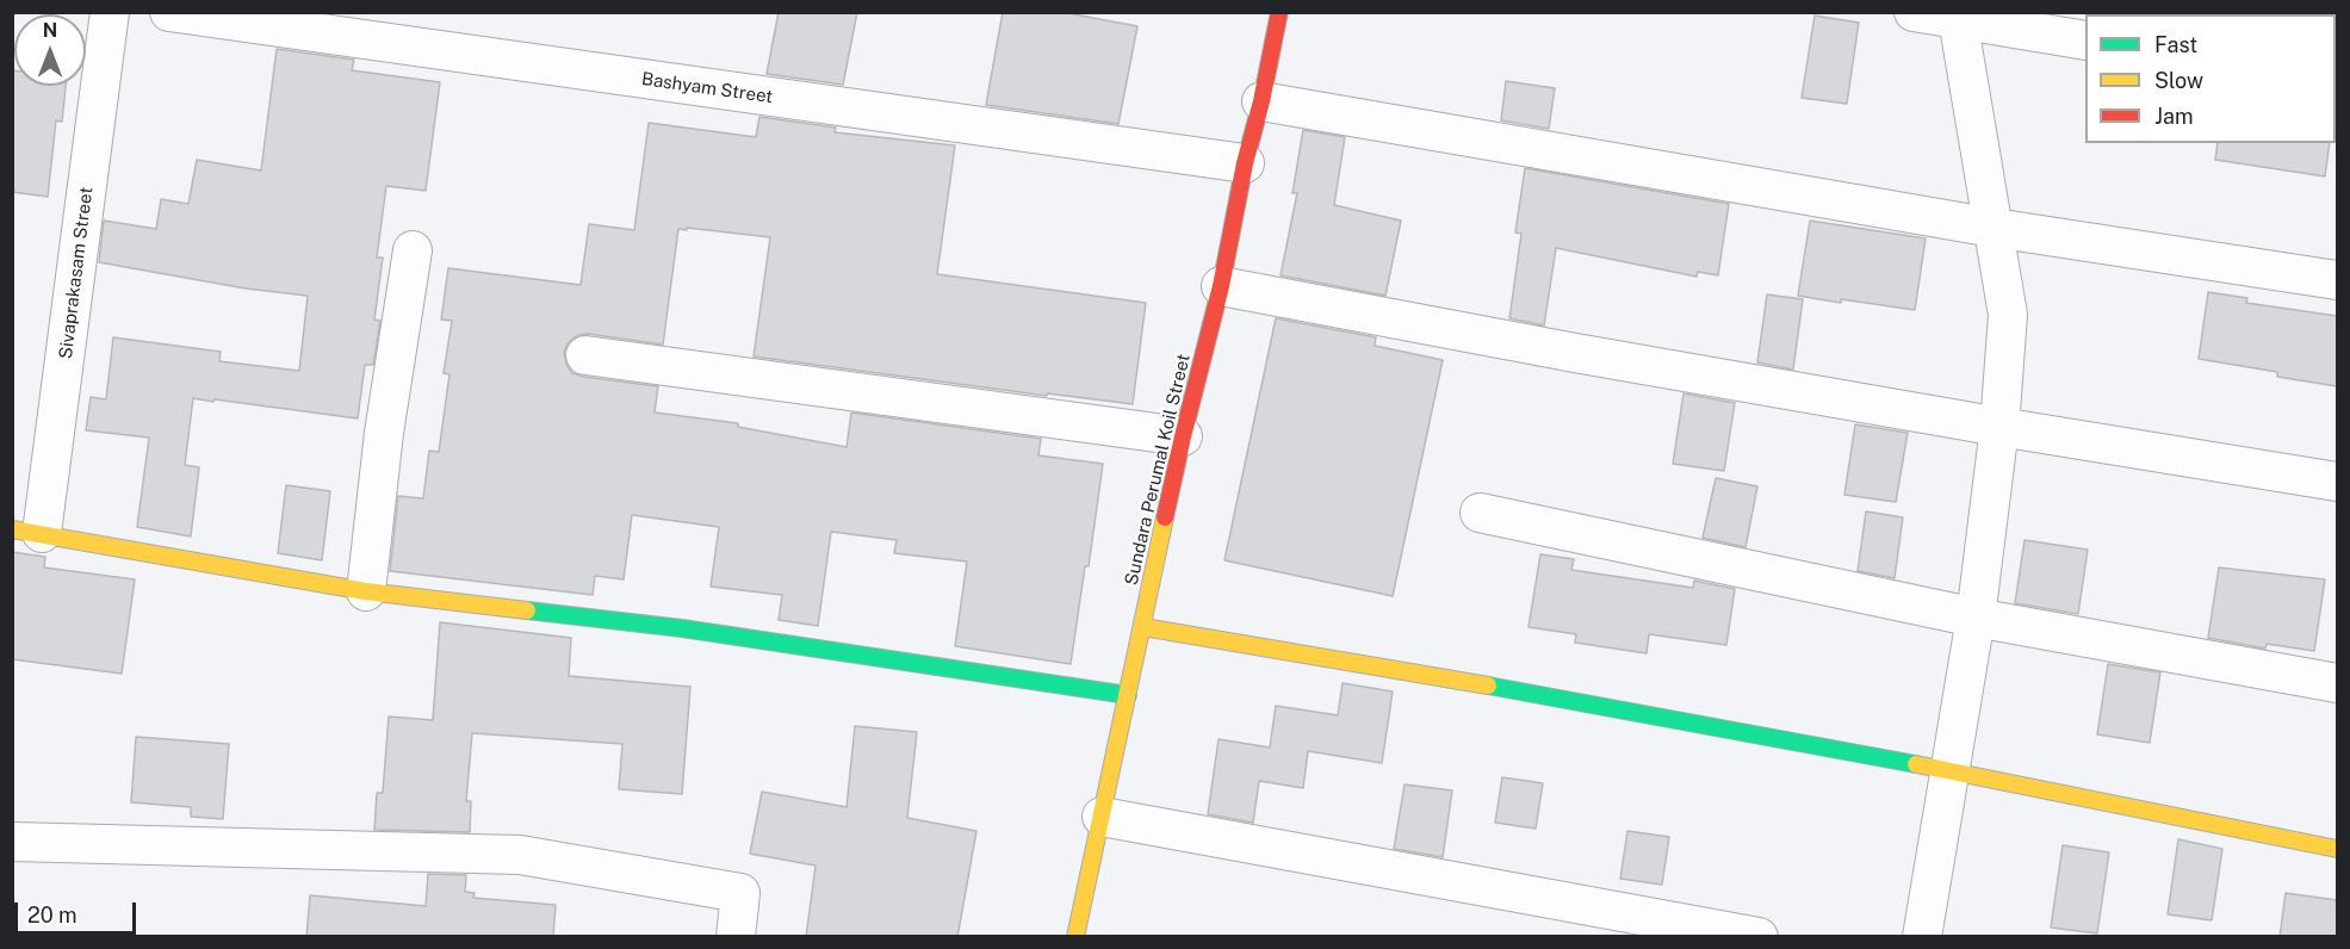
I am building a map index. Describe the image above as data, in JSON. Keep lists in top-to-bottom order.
{
  "streets": {
    "street": ["Bashyam Street", "Sivaprakasam Street", "Sundara Perumal Koil Street"]
  },
  "crossings": [
    ["Bashyam Street", "Sundara Perumal Koil Street"]
  ],
  "legend": ["Fast", "Slow", "Jam"],
  "scale_bar": "20 m",
  "north": "top"
}
